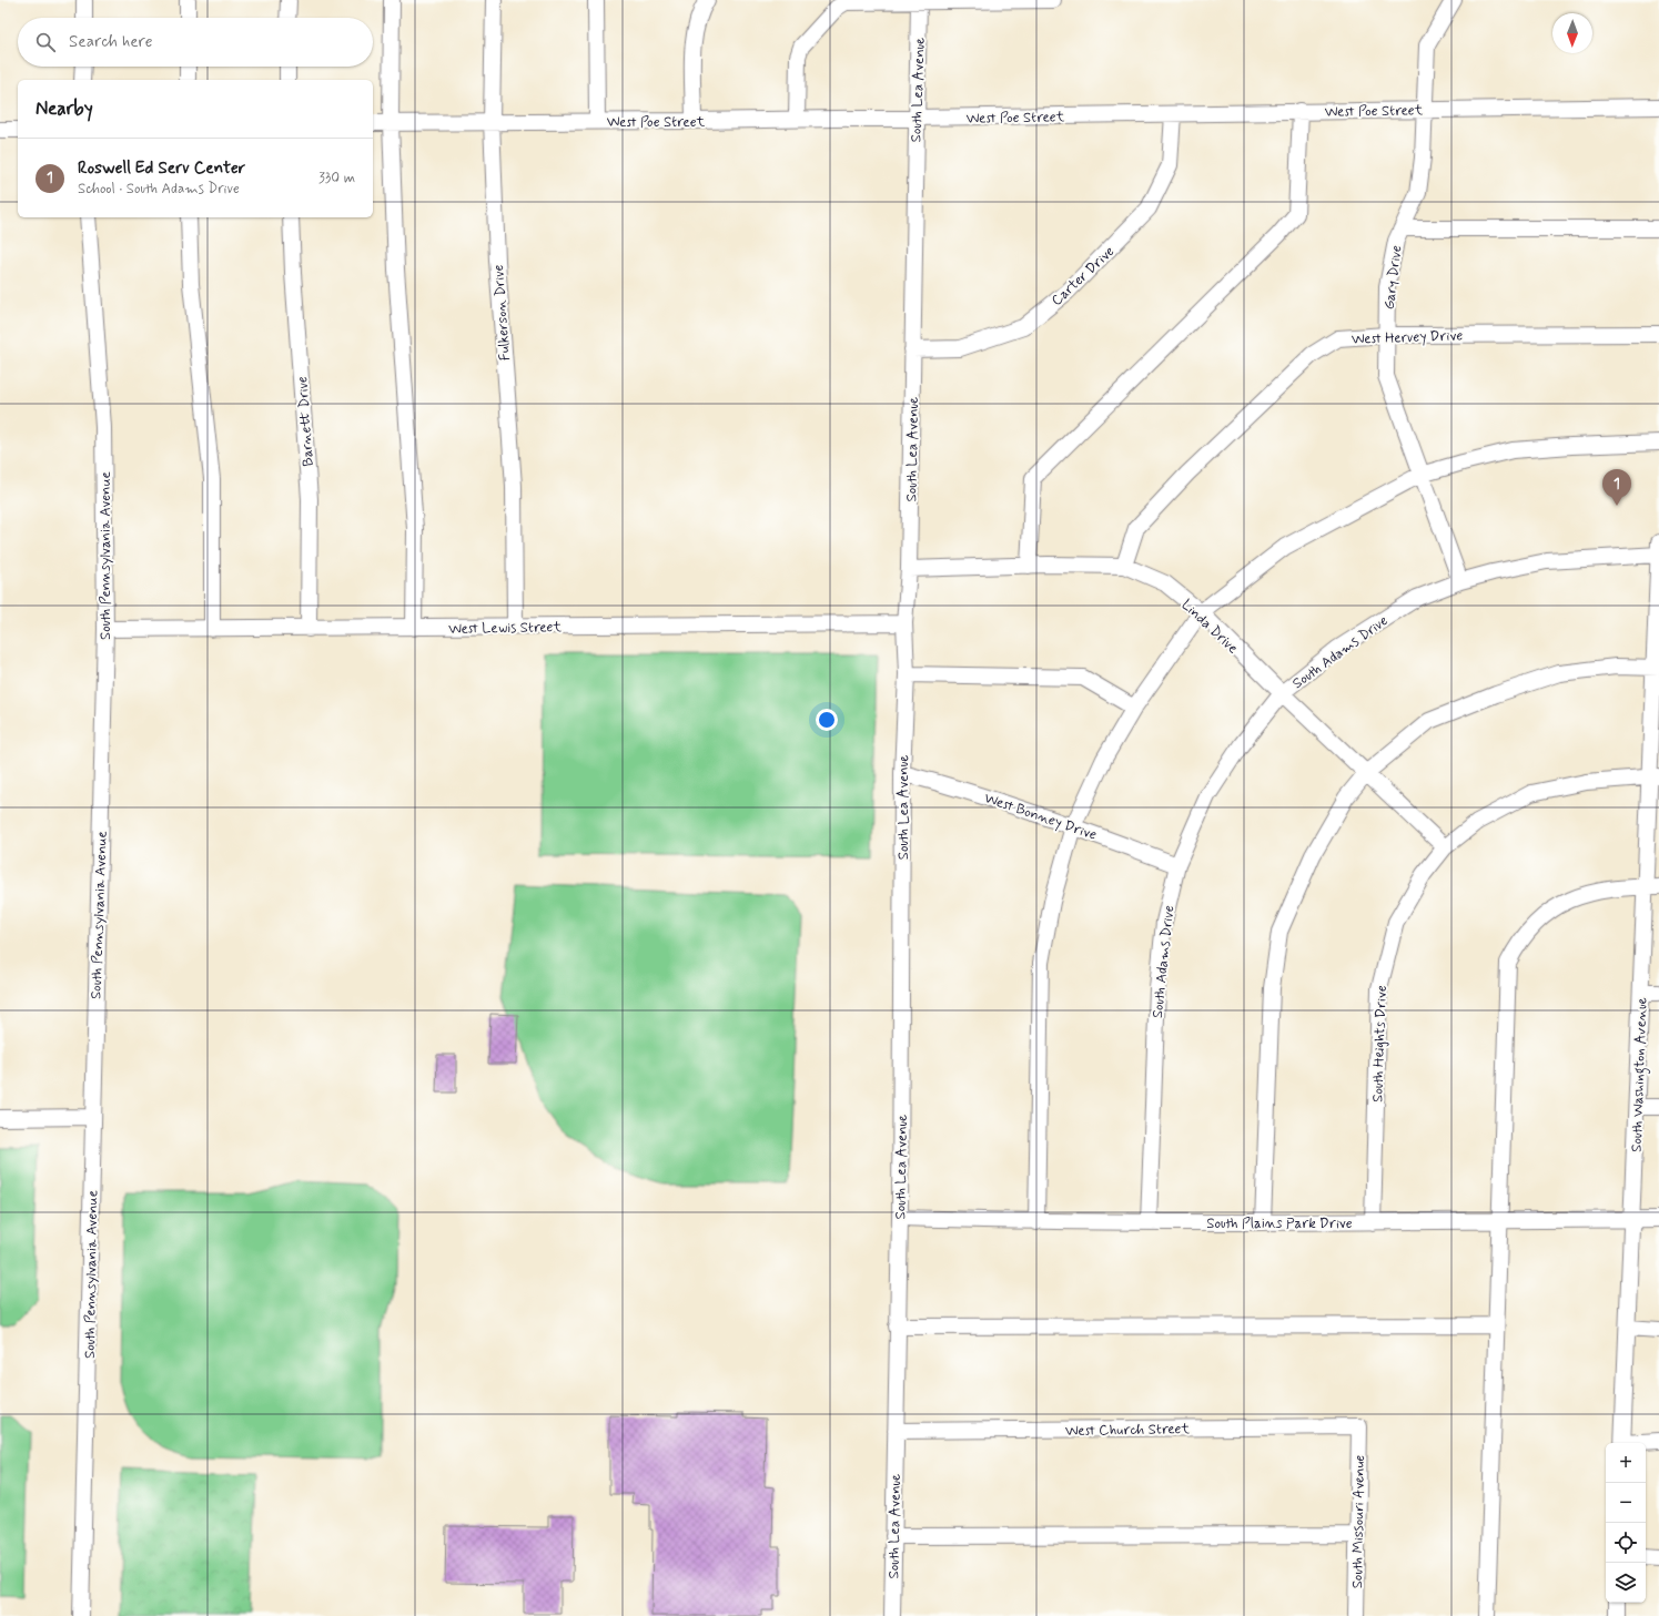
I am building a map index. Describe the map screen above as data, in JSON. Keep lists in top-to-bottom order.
{
  "streets": {
    "street": [
      "South Lea Avenue",
      "West Poe Street",
      "Carter Drive",
      "Gary Drive",
      "Fulkerson Drive",
      "West Hervey Drive",
      "Barnett Drive",
      "South Pennsylvania Avenue",
      "Linda Drive",
      "West Lewis Street",
      "South Adams Drive",
      "West Bonney Drive",
      "South Heights Drive",
      "South Washington Avenue",
      "South Plains Park Drive",
      "West Church Street",
      "South Missouri Avenue"
    ]
  },
  "crossings": [
    ["South Lea Avenue", "West Poe Street"],
    ["South Lea Avenue", "Carter Drive"],
    ["South Lea Avenue", "Linda Drive"],
    ["South Lea Avenue", "West Lewis Street"],
    ["South Lea Avenue", "West Bonney Drive"],
    ["South Lea Avenue", "South Plains Park Drive"],
    ["South Lea Avenue", "West Church Street"],
    ["West Poe Street", "Carter Drive"],
    ["West Poe Street", "Gary Drive"],
    ["West Poe Street", "Fulkerson Drive"],
    ["Gary Drive", "West Hervey Drive"],
    ["Gary Drive", "South Adams Drive"],
    ["Fulkerson Drive", "West Lewis Street"],
    ["West Hervey Drive", "Linda Drive"],
    ["Barnett Drive", "West Lewis Street"],
    ["South Pennsylvania Avenue", "West Lewis Street"],
    ["Linda Drive", "South Adams Drive"],
    ["Linda Drive", "South Heights Drive"],
    ["South Adams Drive", "West Bonney Drive"],
    ["South Adams Drive", "South Washington Avenue"],
    ["South Adams Drive", "South Plains Park Drive"],
    ["South Heights Drive", "South Washington Avenue"],
    ["South Heights Drive", "South Plains Park Drive"],
    ["South Washington Avenue", "South Plains Park Drive"],
    ["West Church Street", "South Missouri Avenue"]
  ],
  "north": "bottom",
  "page": {
    "search": "Search here",
    "heading": "Nearby",
    "list": [
      {
        "mark": "1",
        "name": "Roswell Ed Serv Center",
        "note": "School · South Adams Drive",
        "value": "330 m"
      }
    ],
    "pins": "1",
    "map_buttons": ["+", "−"]
  }
}
